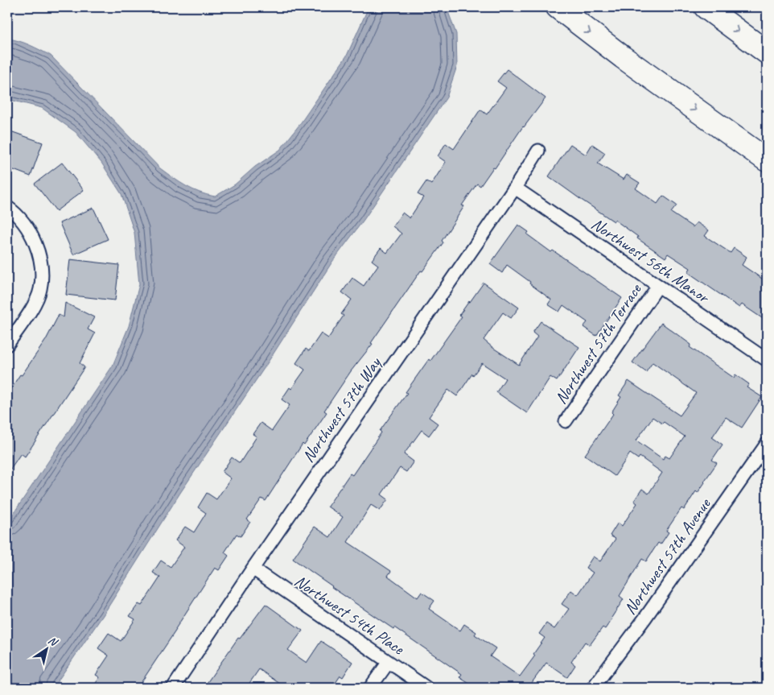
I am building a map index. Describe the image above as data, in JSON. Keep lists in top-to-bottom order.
{
  "streets": {
    "street": [
      "Northwest 56th Manor",
      "Northwest 57th Terrace",
      "Northwest 57th Way",
      "Northwest 57th Avenue",
      "Northwest 54th Place"
    ]
  },
  "crossings": [
    ["Northwest 56th Manor", "Northwest 57th Terrace"],
    ["Northwest 56th Manor", "Northwest 57th Way"],
    ["Northwest 57th Way", "Northwest 54th Place"]
  ],
  "north": "top right"
}
